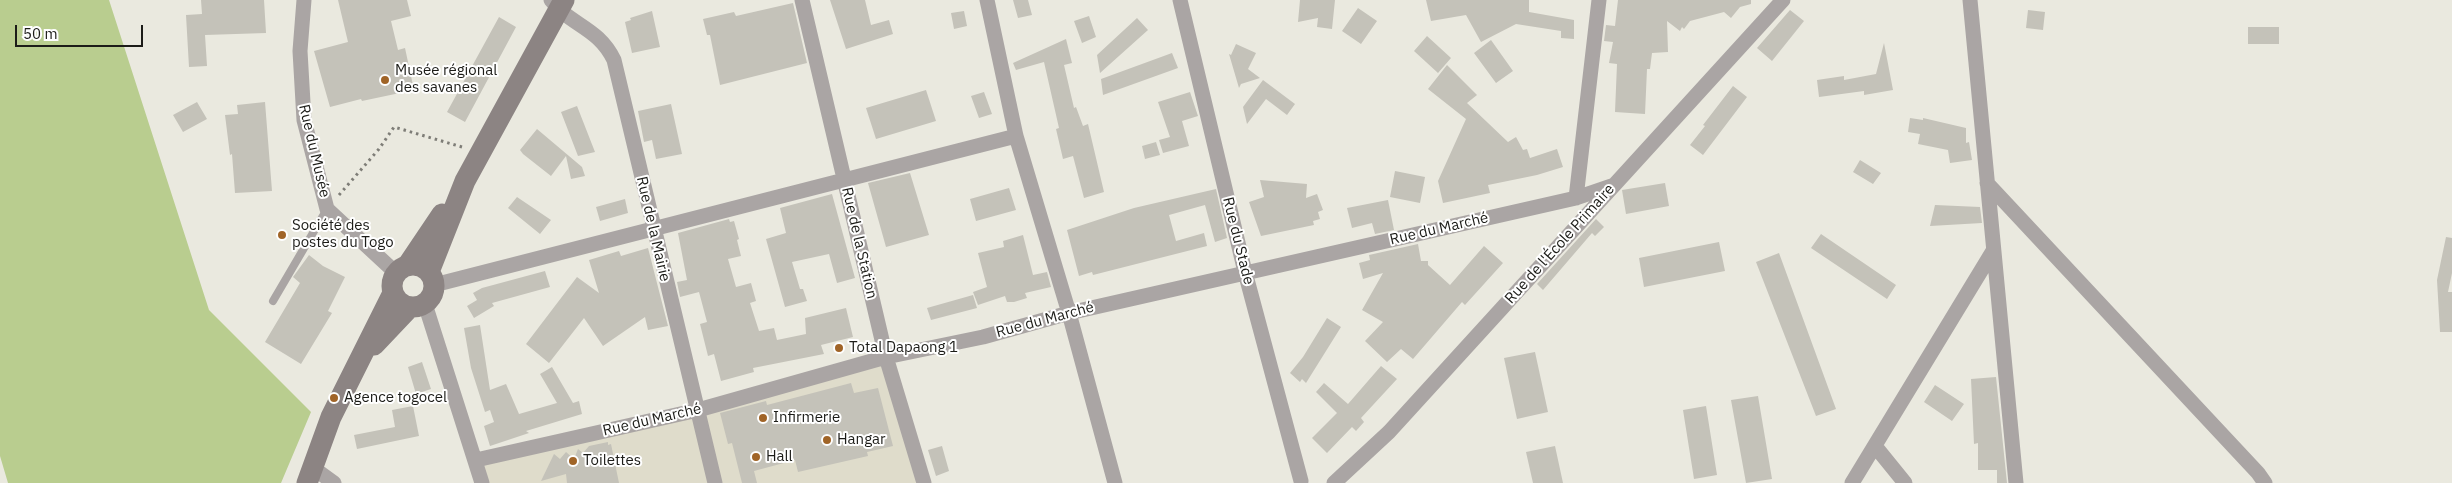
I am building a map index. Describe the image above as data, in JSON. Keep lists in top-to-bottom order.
{
  "streets": {
    "street": [
      "Rue du Musée",
      "Rue de la Mairie",
      "Rue du Marché",
      "Rue du Stade",
      "Rue de la Station",
      "Rue de l'École Primaire"
    ]
  },
  "crossings": [
    ["Rue de la Mairie", "Rue du Marché"],
    ["Rue du Marché", "Rue du Stade"],
    ["Rue du Marché", "Rue de la Station"],
    ["Rue du Marché", "Rue de l'École Primaire"]
  ],
  "places": [
    "Musée régional des savanes",
    "Société des postes du Togo",
    "Total Dapaong 1",
    "Agence togocel",
    "Infirmerie",
    "Hangar",
    "Hall",
    "Toilettes"
  ],
  "scale_bar": "50 m"
}
